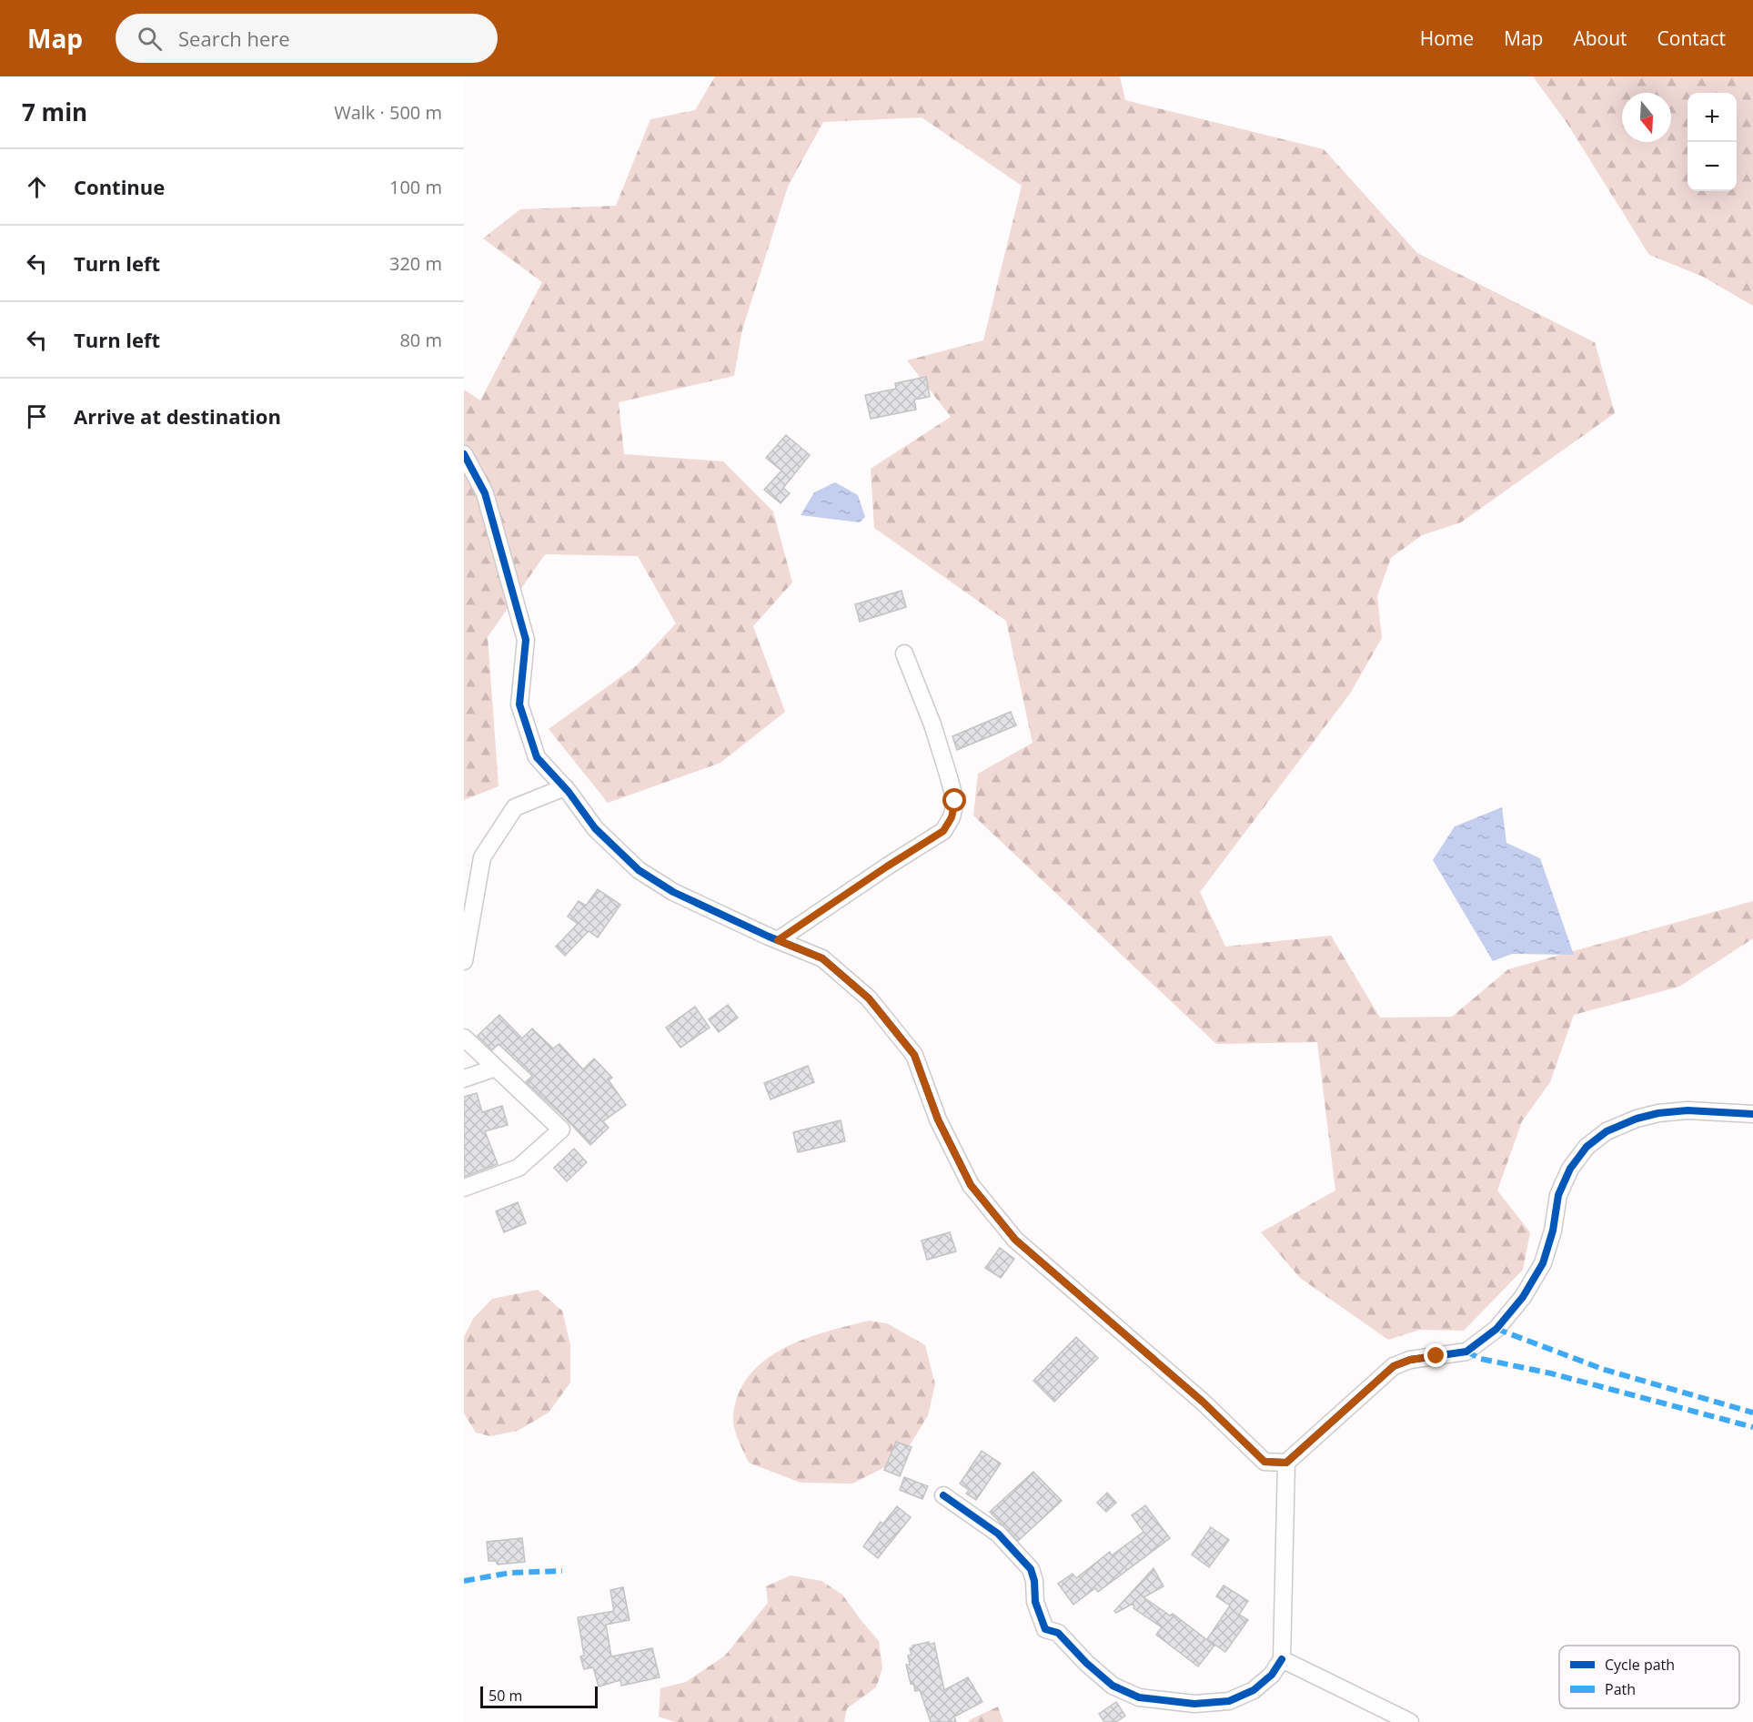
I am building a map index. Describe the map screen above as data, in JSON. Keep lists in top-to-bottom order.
{
  "legend": ["Cycle path", "Path"],
  "scale_bar": "50 m",
  "north": "bottom",
  "page": {
    "header": "Map",
    "search": "Search here",
    "nav": [
      "Home",
      "Map",
      "About",
      "Contact"
    ],
    "heading": ["7 min", "Walk · 500 m"],
    "map_buttons": ["+", "−"],
    "list": [
      ["Continue", "100 m"],
      ["Turn left", "320 m"],
      ["Turn left", "80 m"],
      "Arrive at destination"
    ],
    "scale": "50 m"
  }
}
